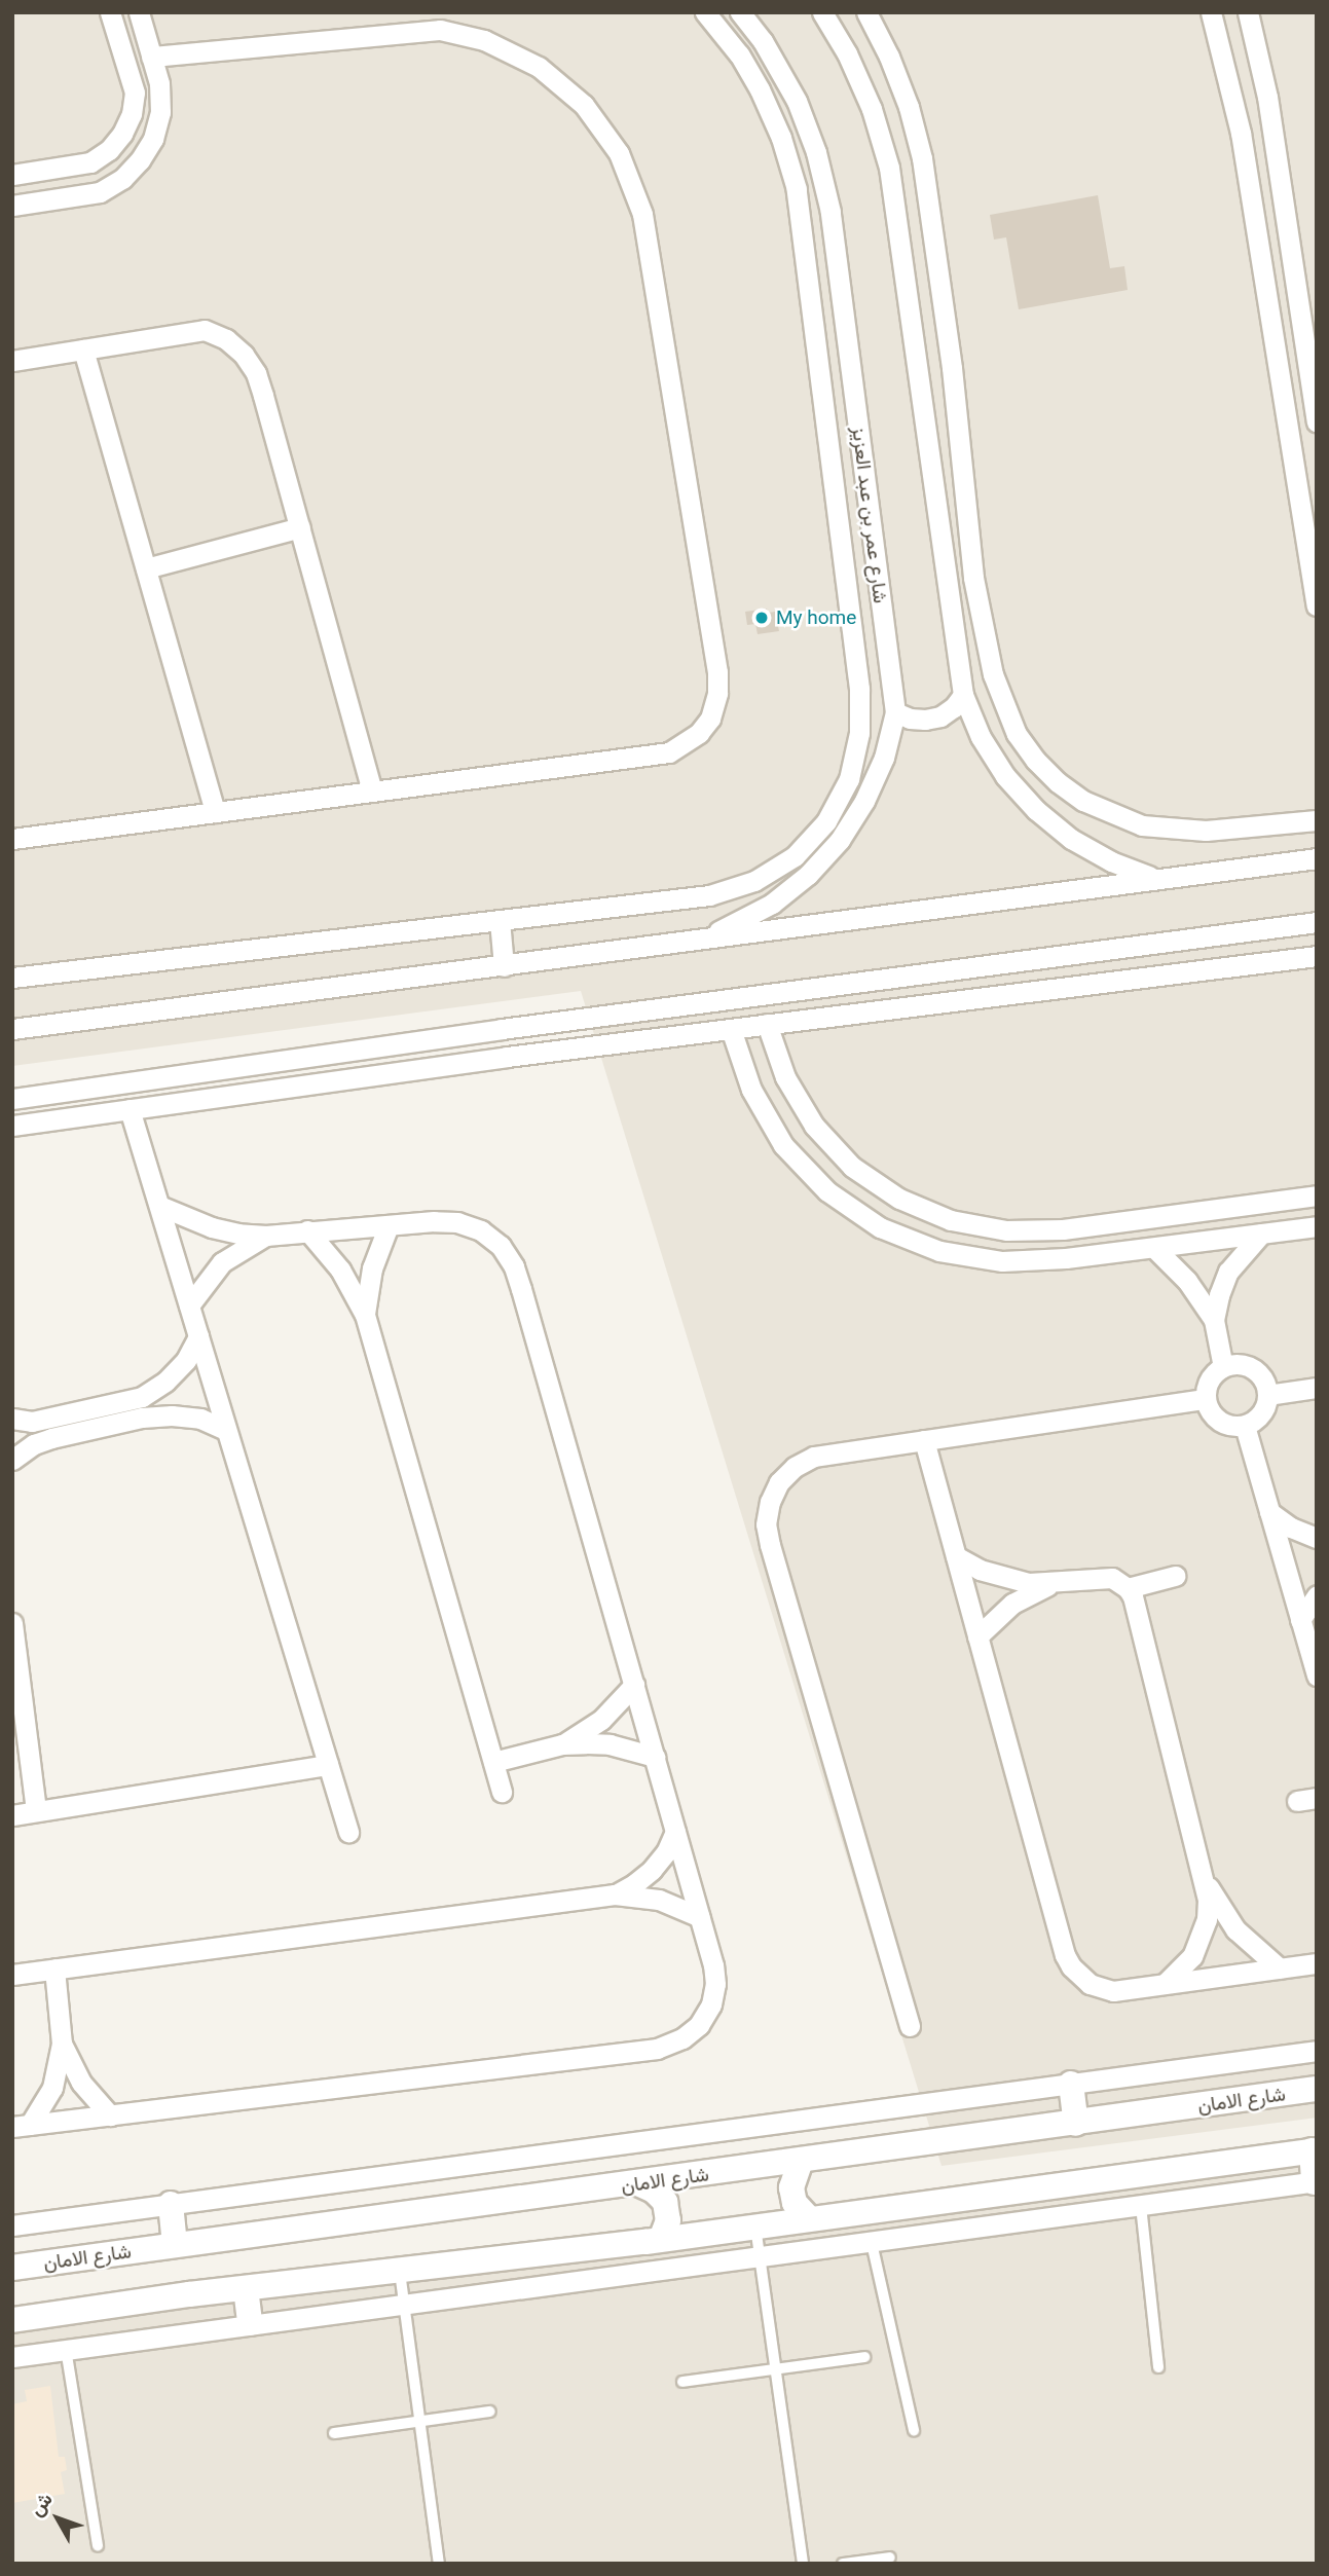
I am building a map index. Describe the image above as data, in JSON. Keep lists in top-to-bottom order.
{
  "streets": {
    "street": ["شارع عمر بن عبد العزيز", "شارع الامان"]
  },
  "places": ["My home"],
  "north": "top left"
}
